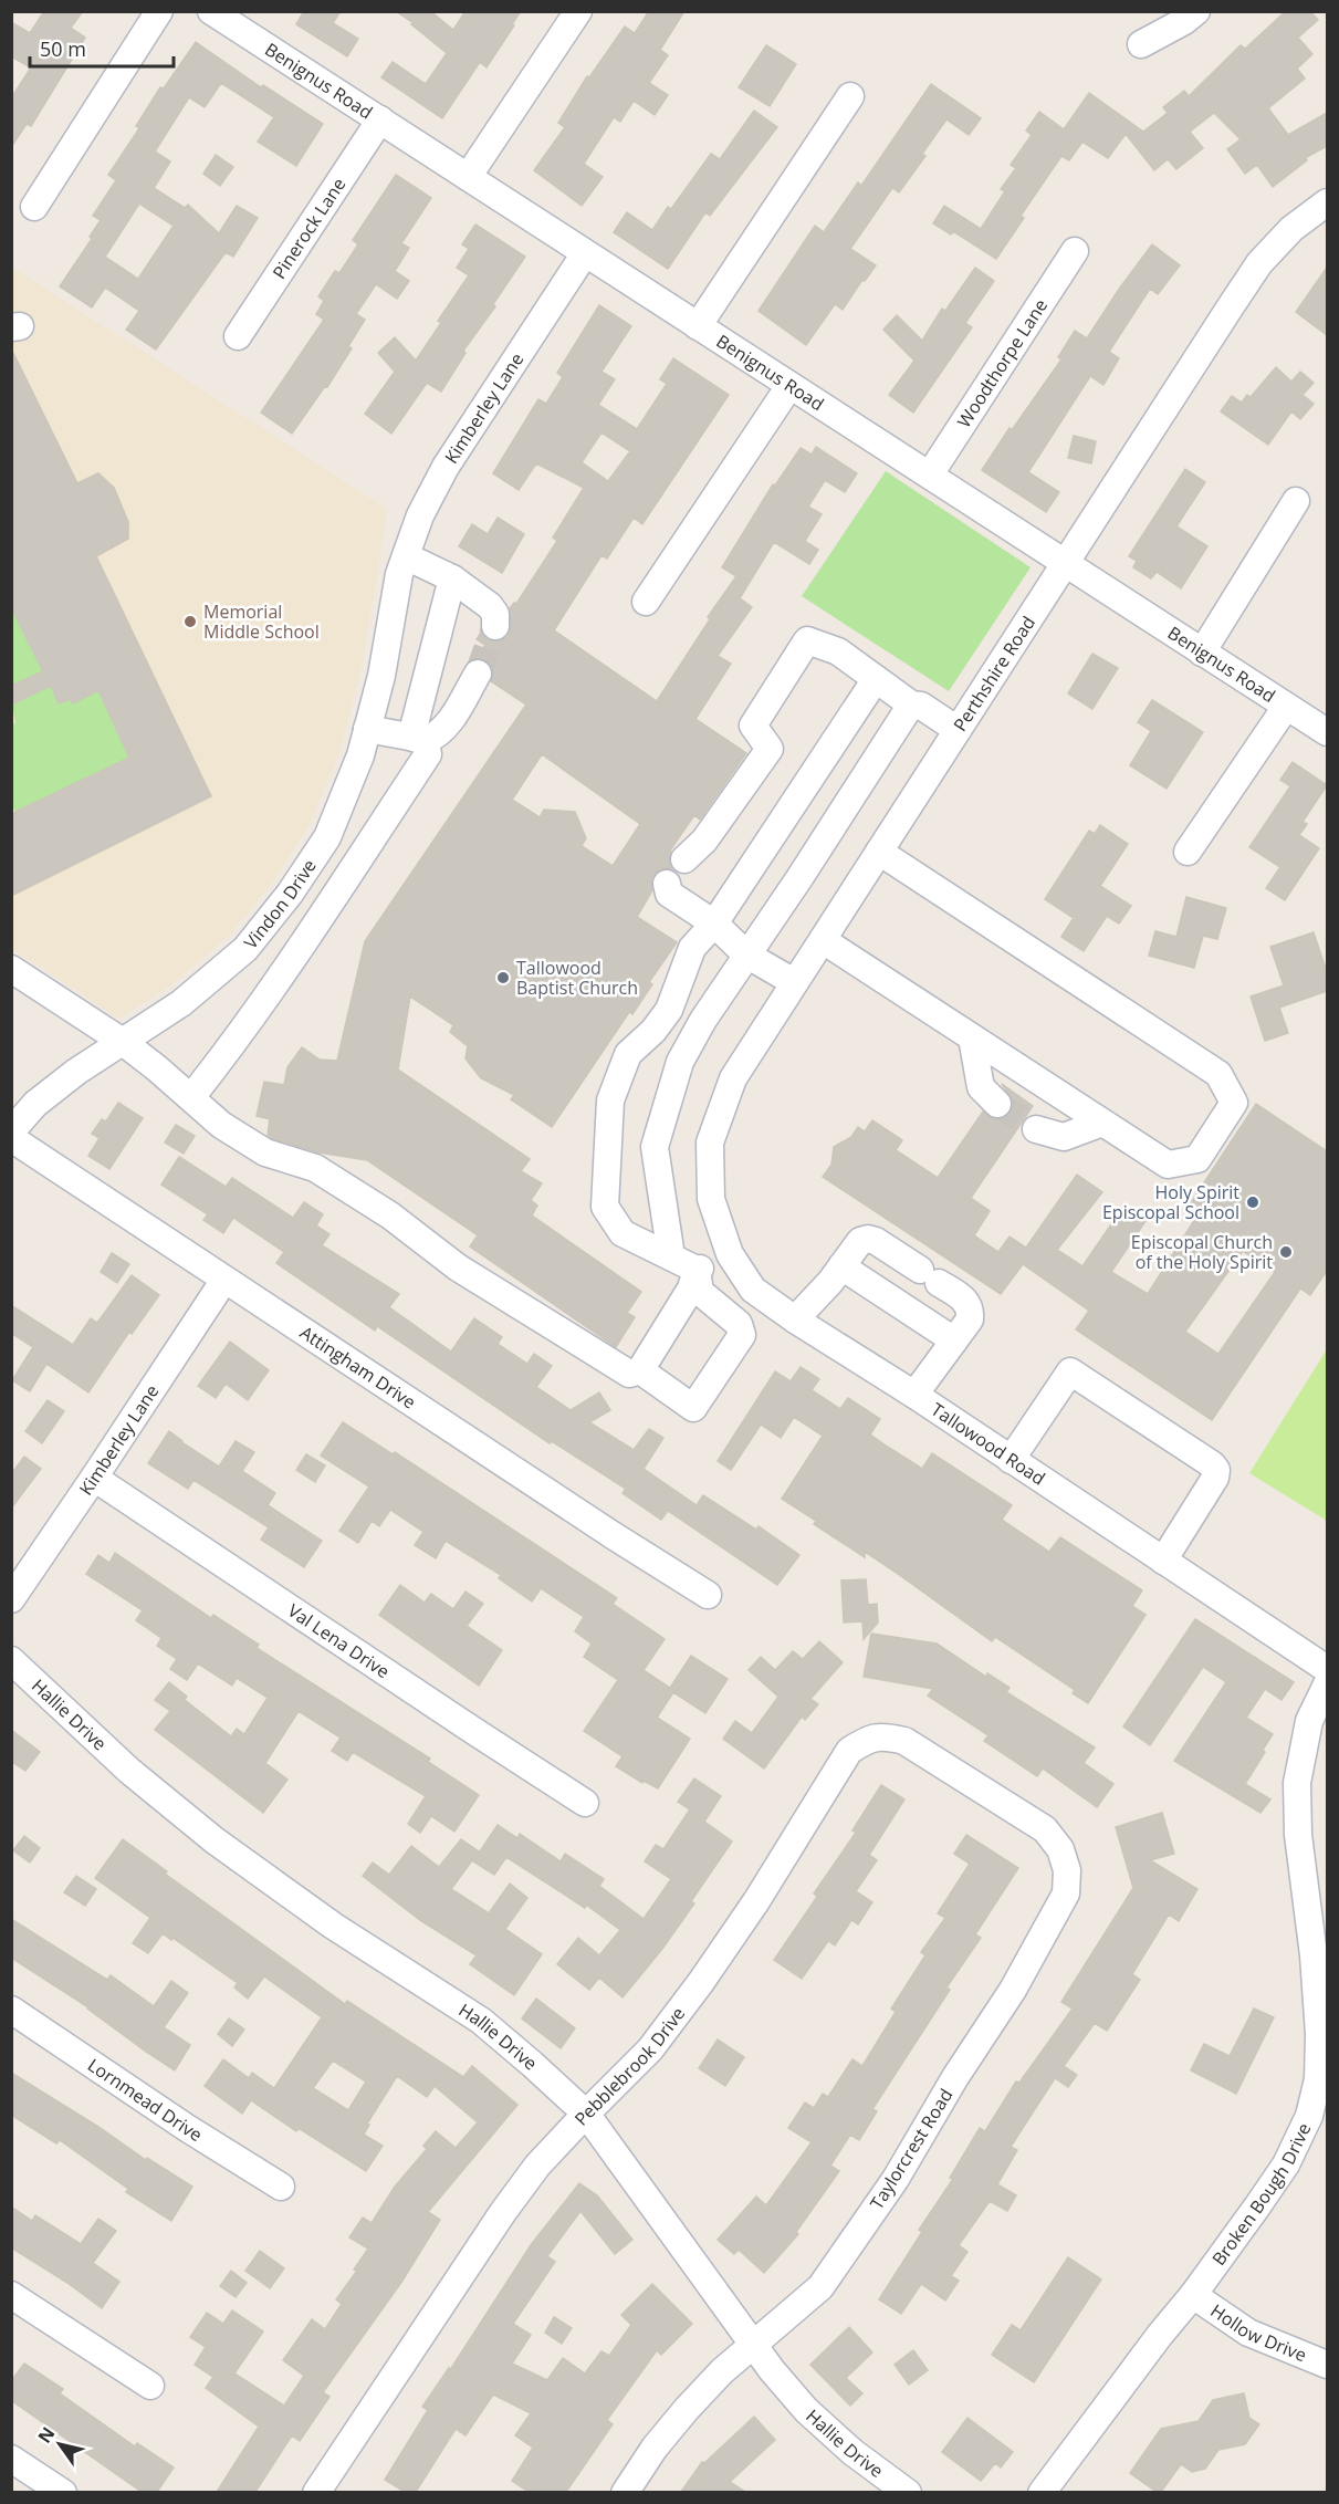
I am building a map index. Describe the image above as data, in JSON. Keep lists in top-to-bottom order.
{
  "streets": {
    "street": [
      "Benignus Road",
      "Pinerock Lane",
      "Woodthorpe Lane",
      "Kimberley Lane",
      "Perthshire Road",
      "Vindon Drive",
      "Attingham Drive",
      "Tallowood Road",
      "Val Lena Drive",
      "Hallie Drive",
      "Pebblebrook Drive",
      "Lornmead Drive",
      "Taylorcrest Road",
      "Broken Bough Drive",
      "Hollow Drive"
    ]
  },
  "crossings": [
    ["Benignus Road", "Pinerock Lane"],
    ["Benignus Road", "Woodthorpe Lane"],
    ["Benignus Road", "Kimberley Lane"],
    ["Benignus Road", "Perthshire Road"],
    ["Kimberley Lane", "Vindon Drive"],
    ["Kimberley Lane", "Attingham Drive"],
    ["Kimberley Lane", "Val Lena Drive"],
    ["Perthshire Road", "Tallowood Road"],
    ["Hallie Drive", "Pebblebrook Drive"],
    ["Hallie Drive", "Taylorcrest Road"],
    ["Pebblebrook Drive", "Taylorcrest Road"],
    ["Broken Bough Drive", "Hollow Drive"]
  ],
  "places": [
    "Memorial Middle School",
    "Tallowood Baptist Church",
    "Holy Spirit Episcopal School",
    "Episcopal Church of the Holy Spirit"
  ],
  "scale_bar": "50 m",
  "north": "top left"
}
